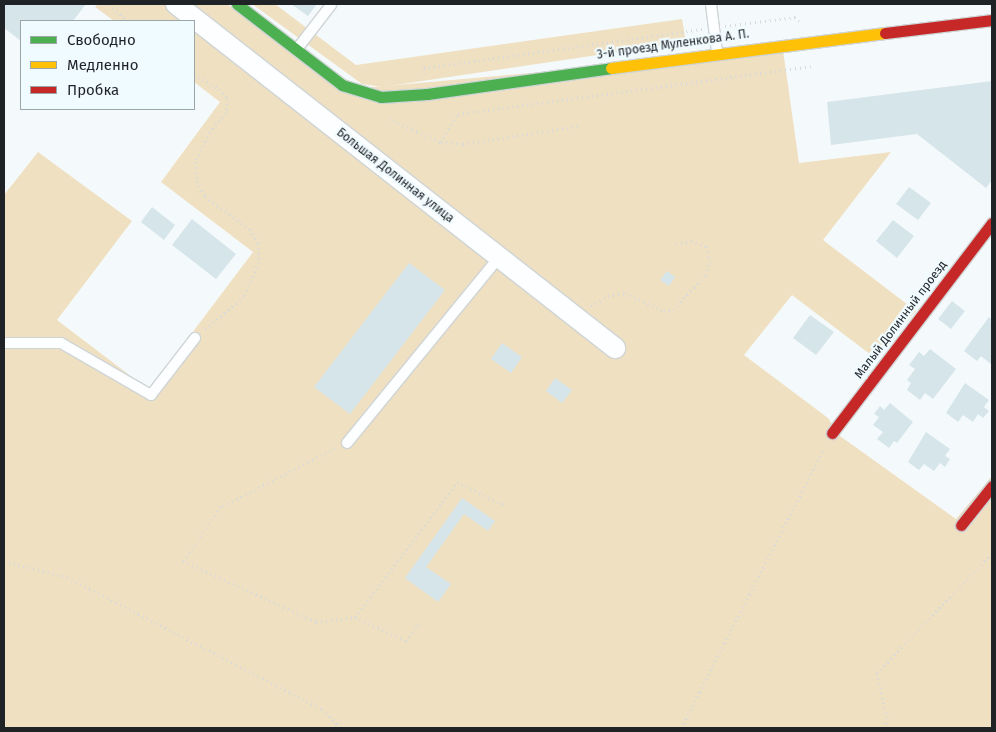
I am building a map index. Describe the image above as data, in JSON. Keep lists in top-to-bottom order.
{
  "streets": {
    "street": ["3-й проезд Муленкова А. П.", "Большая Долинная улица", "Малый Долинный проезд"]
  },
  "legend": ["Свободно", "Медленно", "Пробка"]
}
